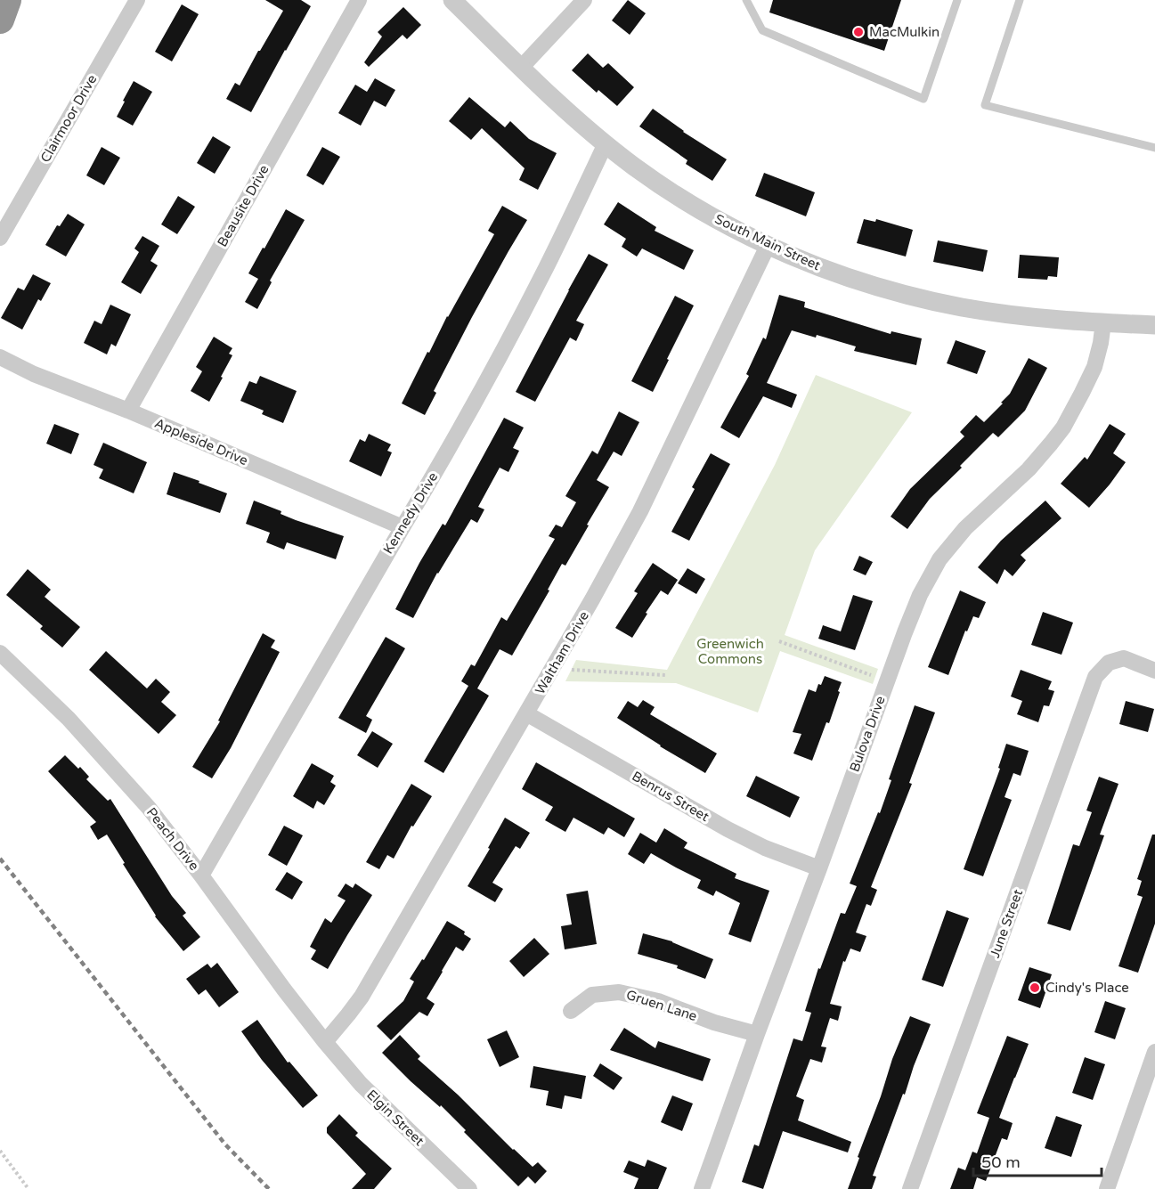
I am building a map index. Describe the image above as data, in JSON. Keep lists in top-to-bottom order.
{
  "streets": {
    "street": [
      "Clairmoor Drive",
      "Beausite Drive",
      "South Main Street",
      "Appleside Drive",
      "Kennedy Drive",
      "Waltham Drive",
      "Bulova Drive",
      "Benrus Street",
      "Peach Drive",
      "June Street",
      "Gruen Lane",
      "Elgin Street"
    ]
  },
  "crossings": [
    ["Beausite Drive", "Appleside Drive"],
    ["South Main Street", "Kennedy Drive"],
    ["South Main Street", "Waltham Drive"],
    ["South Main Street", "Bulova Drive"],
    ["Appleside Drive", "Kennedy Drive"],
    ["Kennedy Drive", "Peach Drive"],
    ["Waltham Drive", "Benrus Street"],
    ["Waltham Drive", "Peach Drive"],
    ["Waltham Drive", "Elgin Street"],
    ["Bulova Drive", "Benrus Street"],
    ["Bulova Drive", "Gruen Lane"],
    ["Peach Drive", "Elgin Street"]
  ],
  "parks": ["Greenwich Commons"],
  "places": ["MacMulkin", "Cindy's Place"],
  "scale_bar": "50 m"
}
